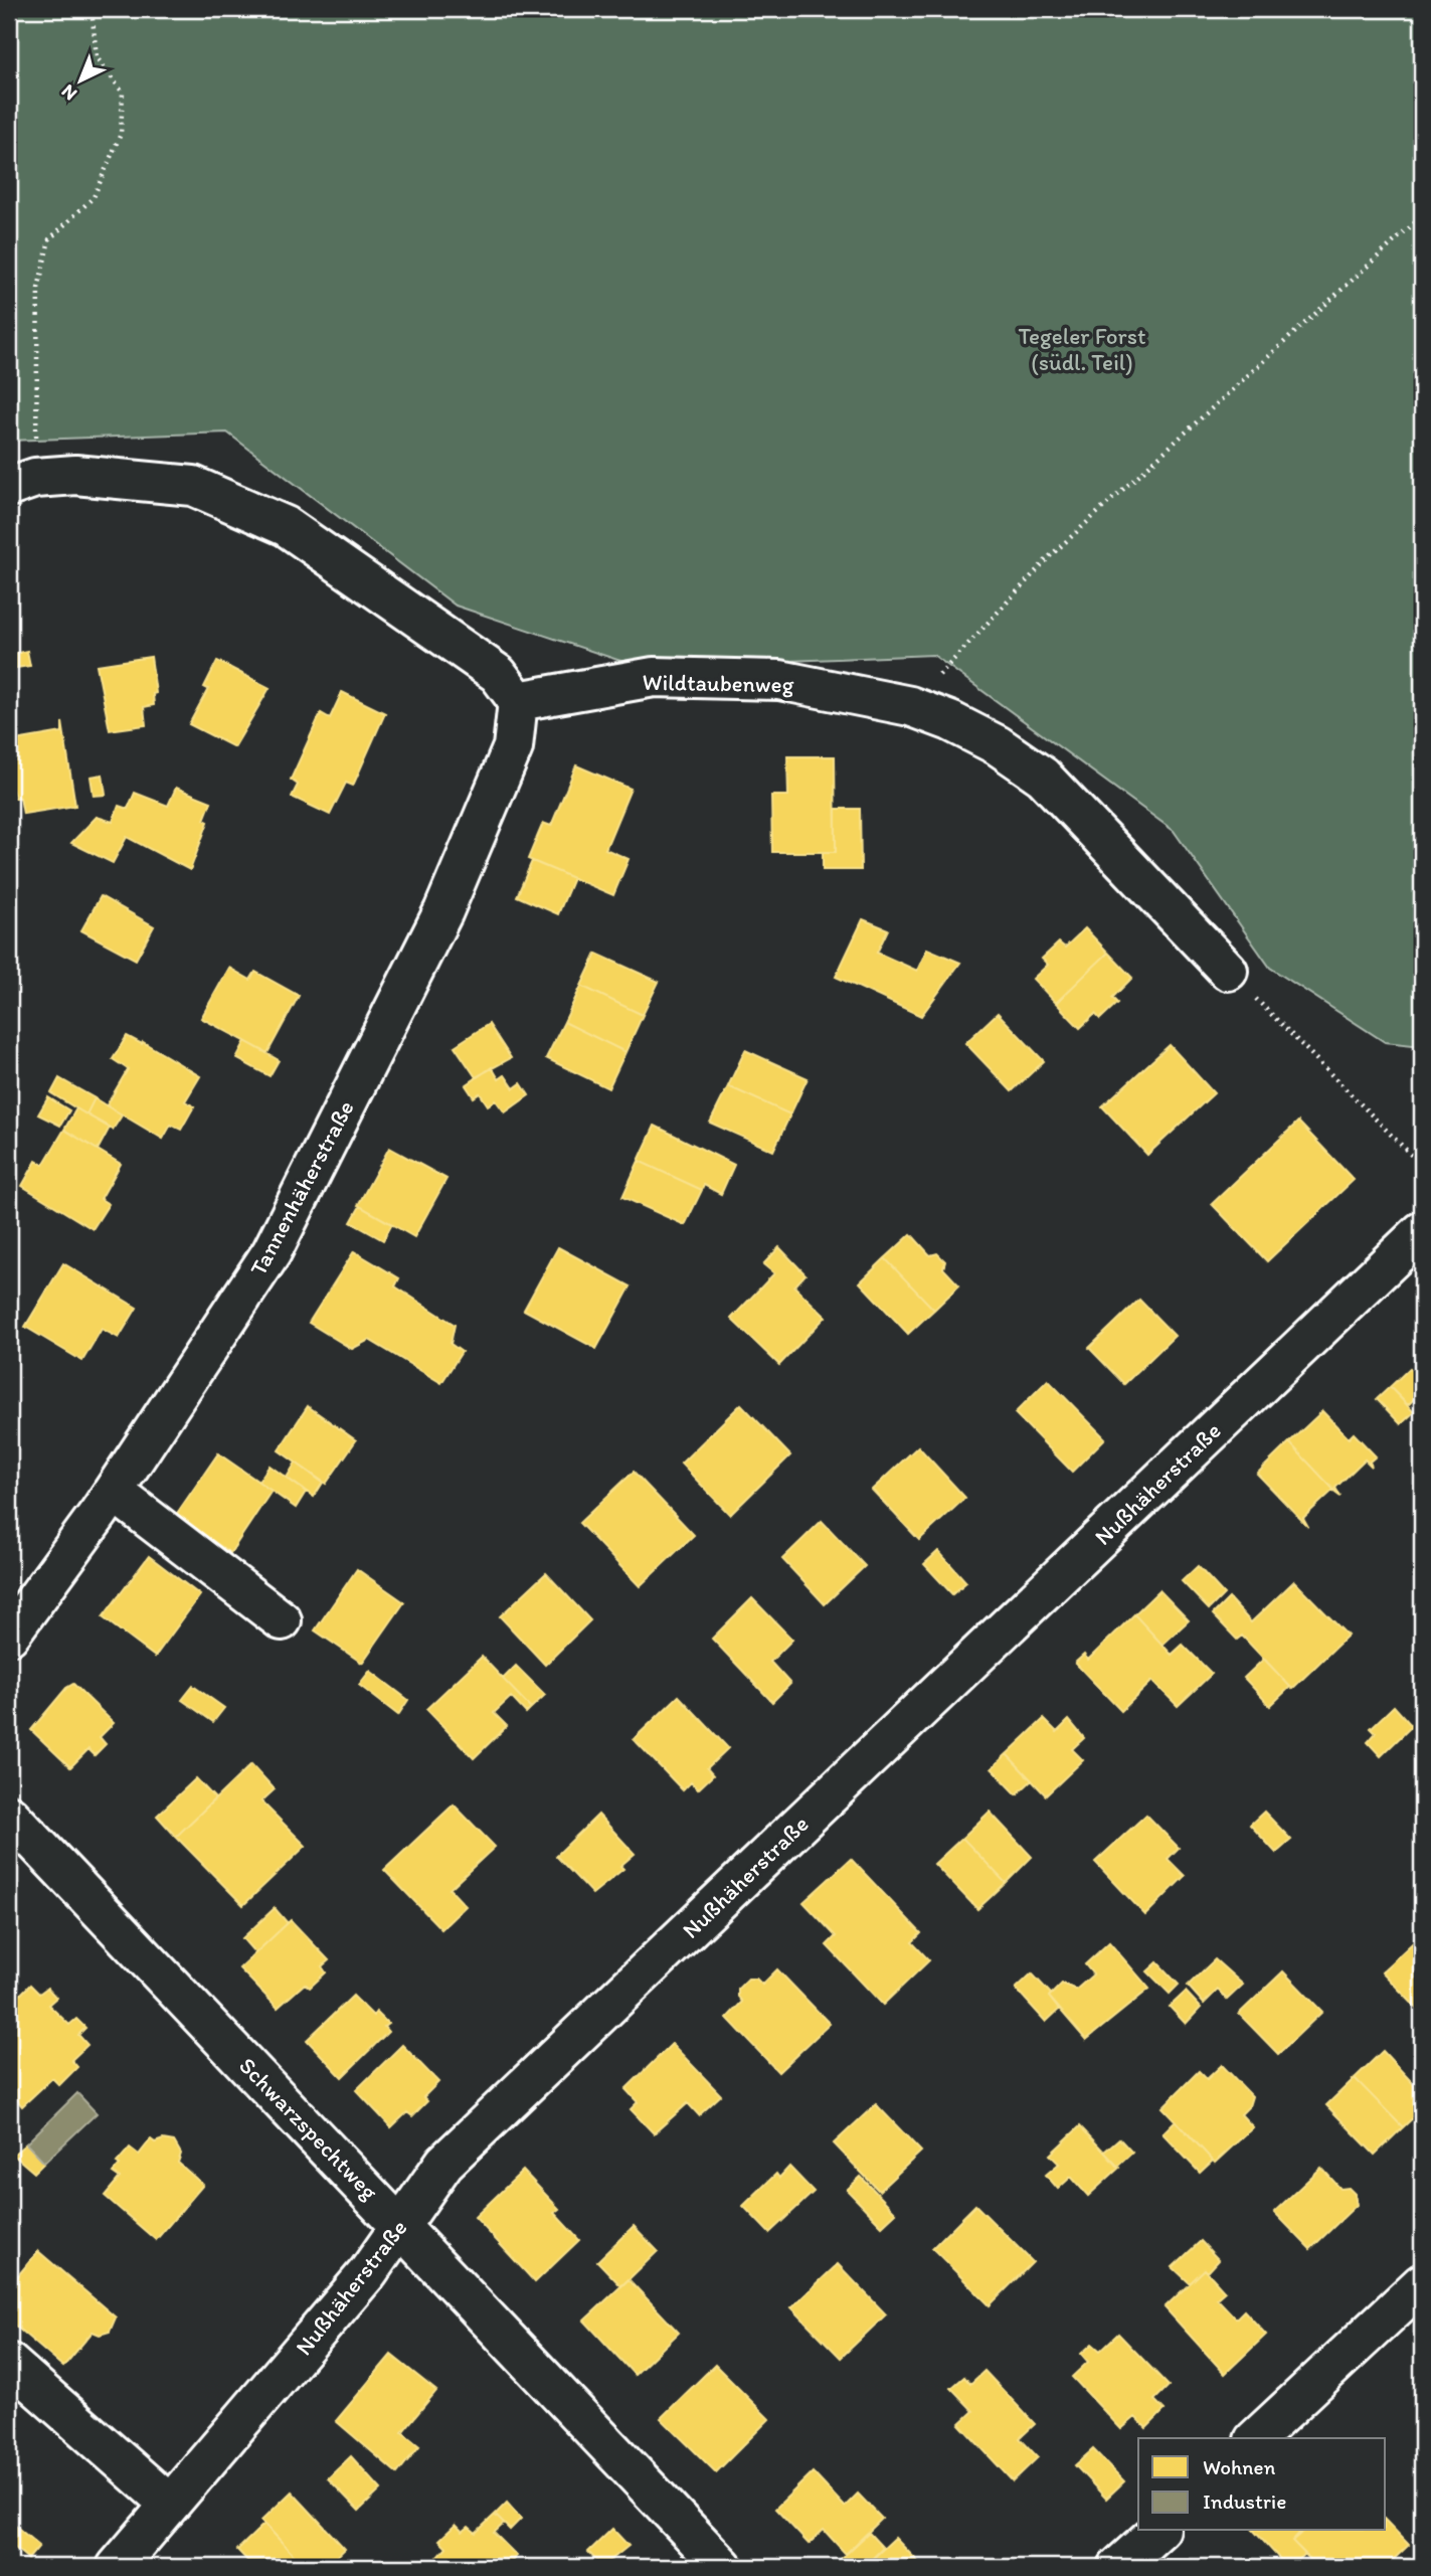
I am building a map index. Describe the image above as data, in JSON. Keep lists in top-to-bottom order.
{
  "streets": {
    "street": [
      "Wildtaubenweg",
      "Tannenhäherstraße",
      "Nußhäherstraße",
      "Schwarzspechtweg"
    ]
  },
  "crossings": [
    ["Wildtaubenweg", "Tannenhäherstraße"],
    ["Nußhäherstraße", "Schwarzspechtweg"]
  ],
  "parks": ["Tegeler Forst (südl. Teil)"],
  "legend": ["Wohnen", "Industrie"],
  "north": "bottom left"
}
